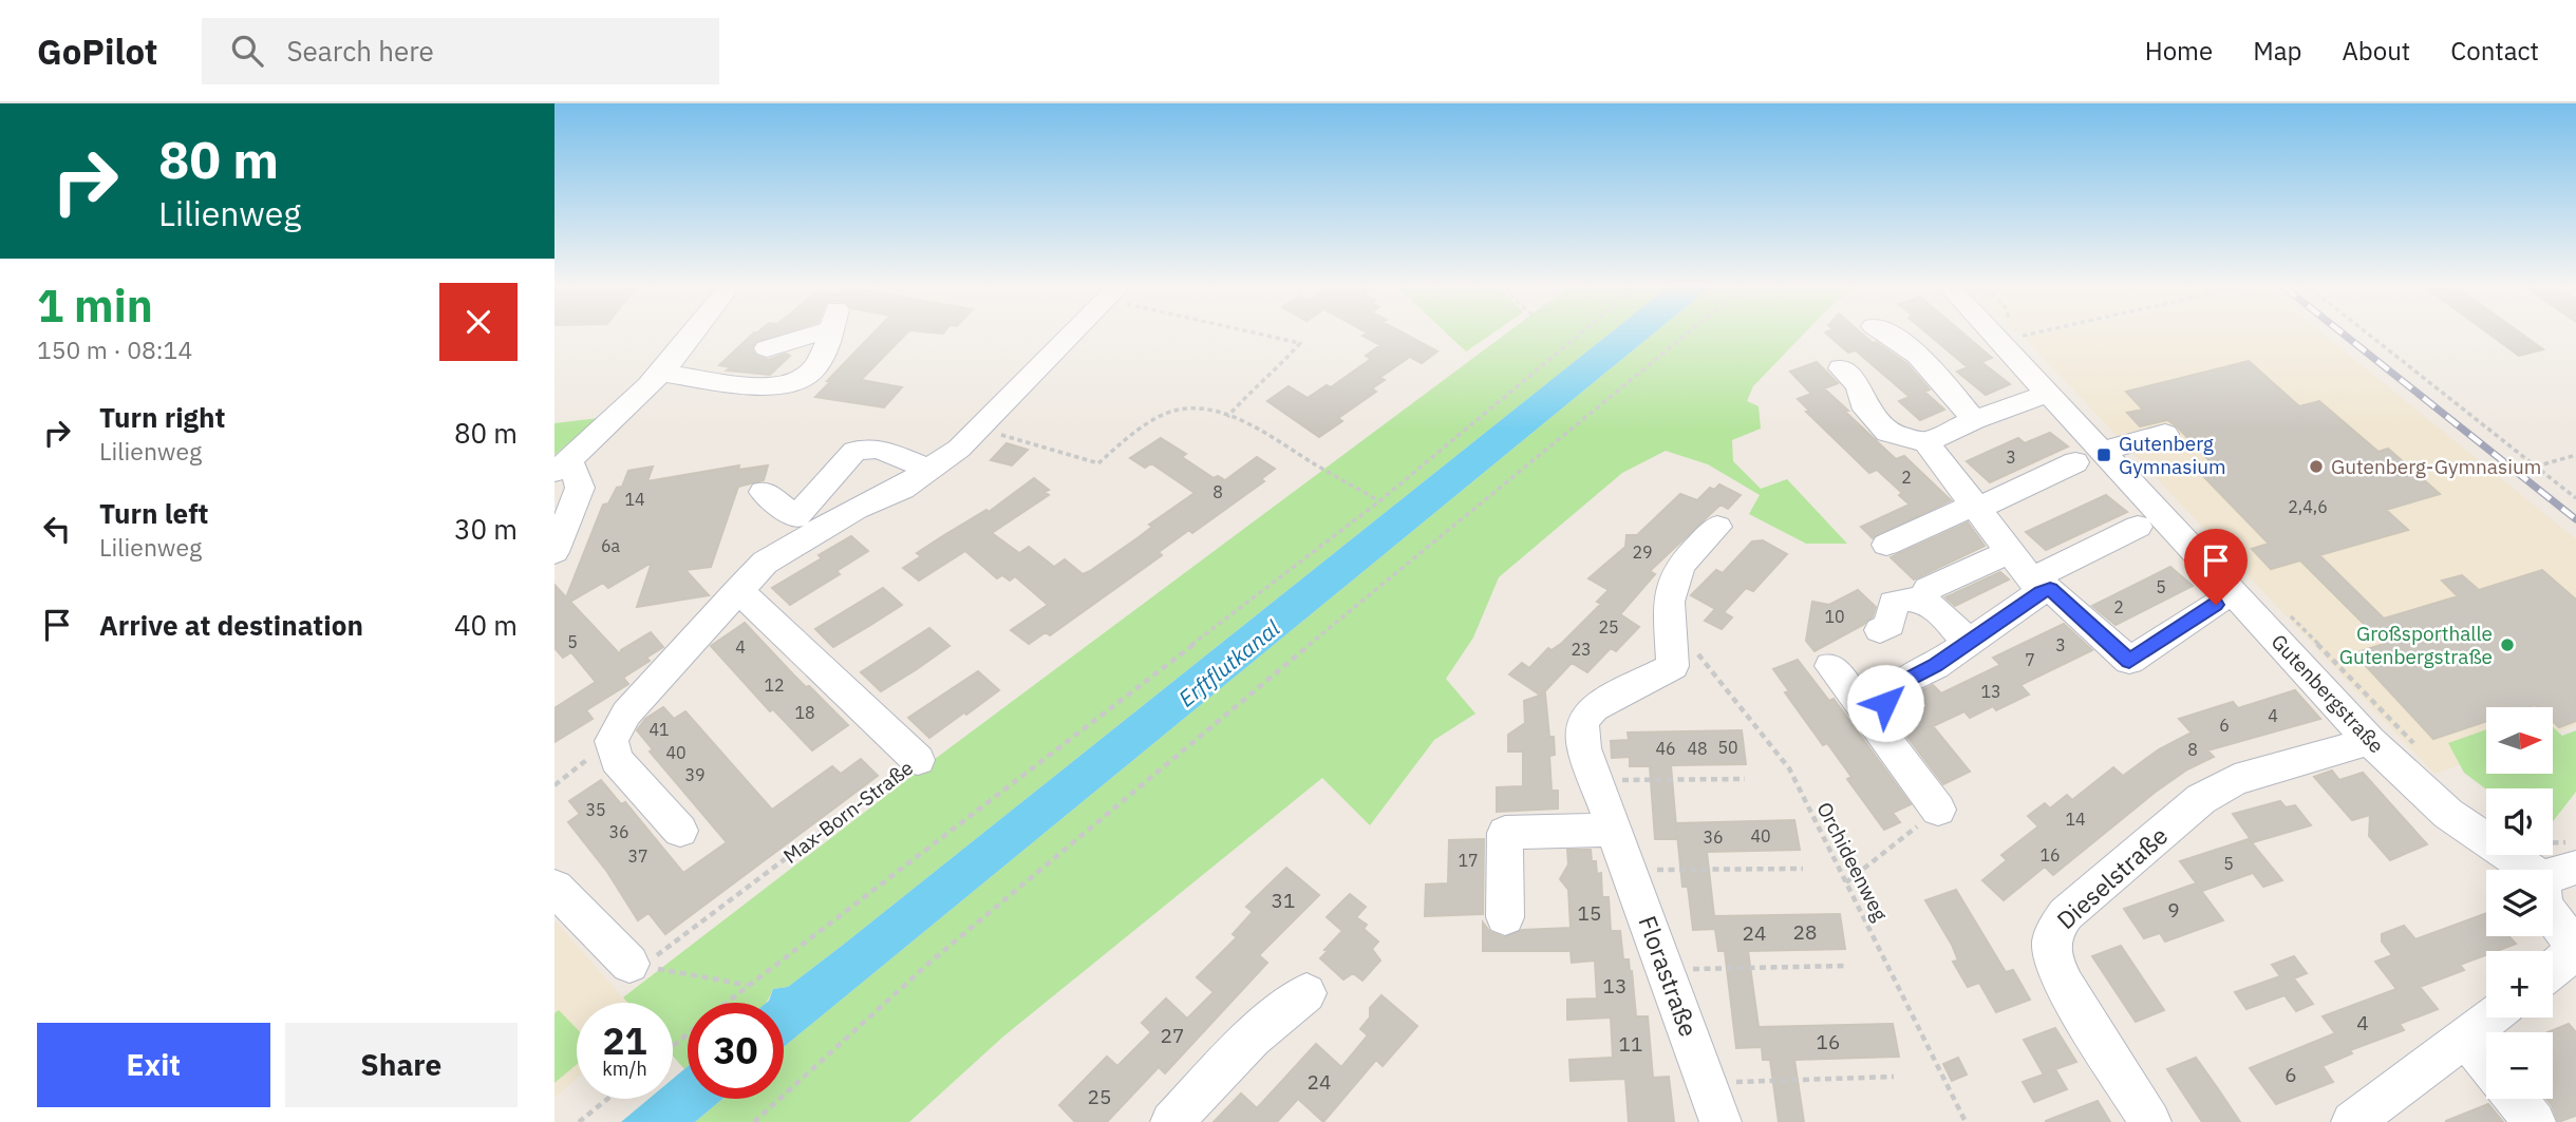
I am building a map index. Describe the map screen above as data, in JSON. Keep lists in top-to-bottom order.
{
  "streets": {
    "street": [
      "Gutenbergstraße",
      "Max-Born-Straße",
      "Dieselstraße",
      "Florastraße"
    ],
    "path": ["Orchideenweg"]
  },
  "crossings": [
    ["Gutenbergstraße", "Dieselstraße"],
    ["Orchideenweg", "Florastraße"]
  ],
  "water": ["Erftflutkanal"],
  "places": {
    "transit": ["Gutenberg Gymnasium"],
    "other": ["Gutenberg-Gymnasium", "Großsporthalle Gutenbergstraße"]
  },
  "house_numbers": [
    "3",
    "2",
    "8",
    "14",
    "2,4,6",
    "6a",
    "29",
    "5",
    "2",
    "10",
    "25",
    "5",
    "3",
    "4",
    "23",
    "7",
    "12",
    "13",
    "18",
    "4",
    "6",
    "41",
    "50",
    "46",
    "48",
    "8",
    "40",
    "39",
    "35",
    "14",
    "36",
    "40",
    "36",
    "16",
    "37",
    "17",
    "5",
    "31",
    "9",
    "15",
    "28",
    "24",
    "13",
    "4",
    "27",
    "16",
    "11",
    "6",
    "24",
    "25"
  ],
  "north": "right",
  "page": {
    "header": "GoPilot",
    "search": "Search here",
    "nav": [
      "Home",
      "Map",
      "About",
      "Contact"
    ],
    "turn": ["80 m", "Lilienweg"],
    "heading": ["1 min", "150 m · 08:14"],
    "list": [
      {
        "name": "Turn right",
        "note": "Lilienweg",
        "value": "80 m"
      },
      {
        "name": "Turn left",
        "note": "Lilienweg",
        "value": "30 m"
      },
      {
        "name": "Arrive at destination",
        "value": "40 m"
      }
    ],
    "map_buttons": ["+", "−"],
    "speed": "21 km/h",
    "limit": "30",
    "buttons": ["Exit", "Share"]
  }
}
